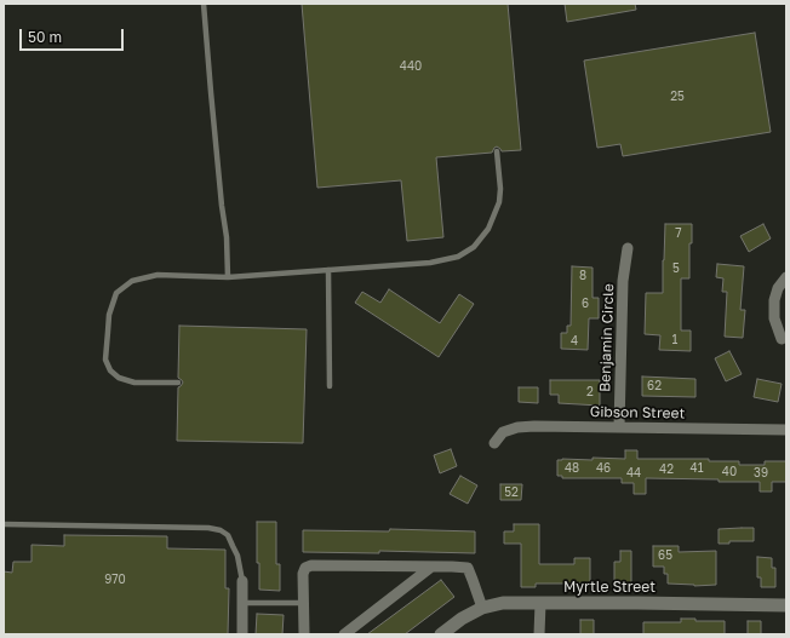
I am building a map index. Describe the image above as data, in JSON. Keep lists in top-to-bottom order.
{
  "streets": {
    "street": ["Benjamin Circle", "Gibson Street", "Myrtle Street"]
  },
  "crossings": [
    ["Benjamin Circle", "Gibson Street"]
  ],
  "house_numbers": [
    "440",
    "25",
    "7",
    "5",
    "8",
    "6",
    "1",
    "4",
    "62",
    "2",
    "48",
    "46",
    "41",
    "42",
    "40",
    "44",
    "39",
    "52",
    "65",
    "970"
  ],
  "scale_bar": "50 m"
}
